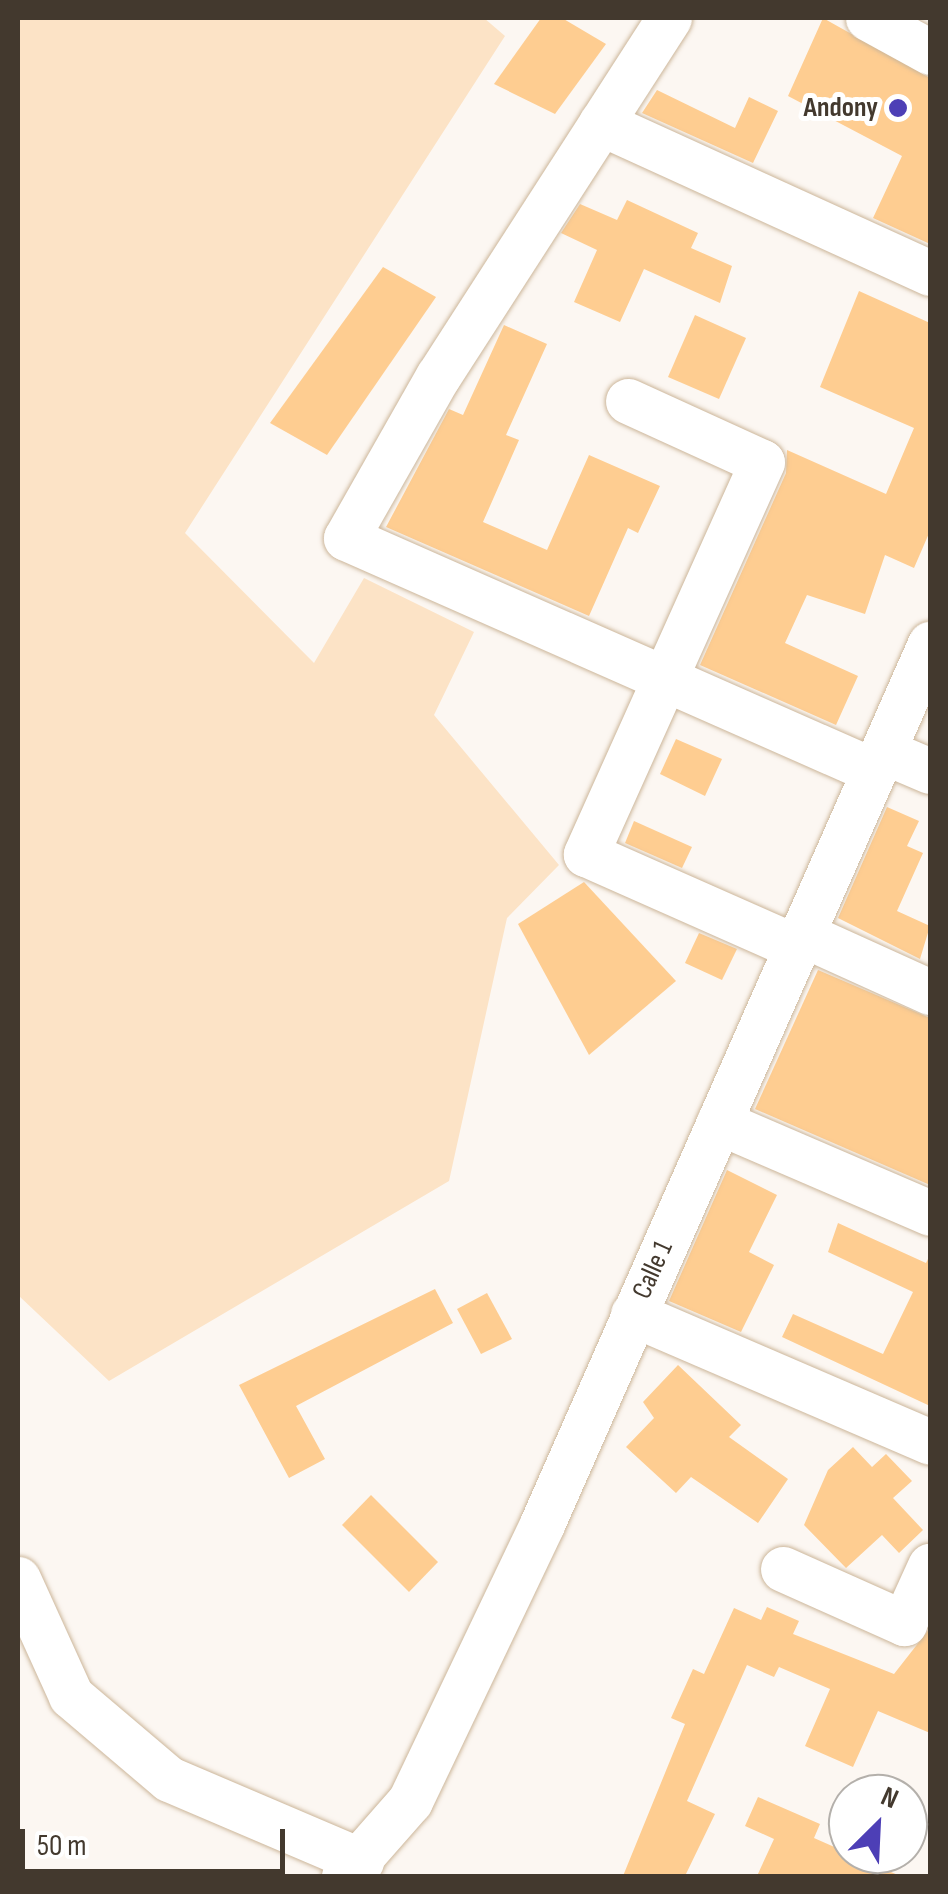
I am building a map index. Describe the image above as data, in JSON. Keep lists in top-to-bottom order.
{
  "streets": {
    "street": ["Calle 1"]
  },
  "places": ["Andony"],
  "scale_bar": "50 m",
  "north": "top right"
}
